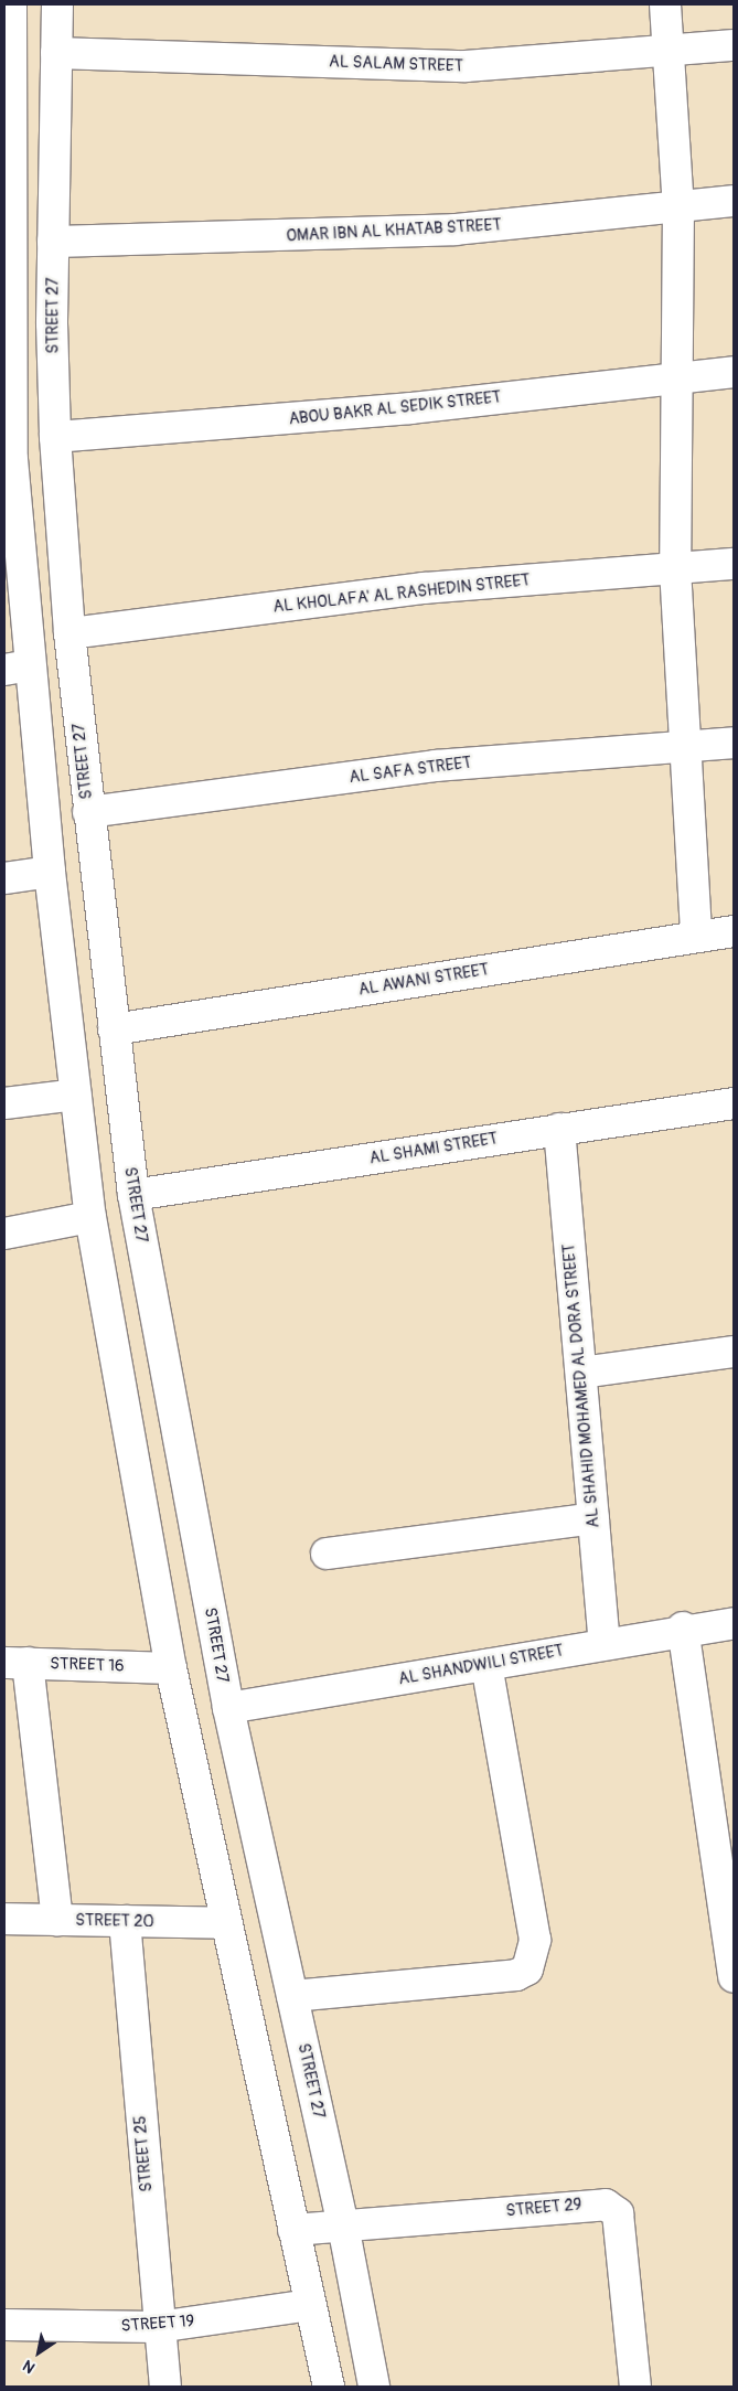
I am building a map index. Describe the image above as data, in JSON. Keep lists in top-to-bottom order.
{
  "streets": {
    "street": [
      "AL SALAM STREET",
      "OMAR IBN AL KHATAB STREET",
      "STREET 27",
      "ABOU BAKR AL SEDIK STREET",
      "AL KHOLAFA' AL RASHEDIN STREET",
      "AL SAFA STREET",
      "AL AWANI STREET",
      "AL SHAMI STREET",
      "AL SHAHID MOHAMED AL DORA STREET",
      "STREET 16",
      "AL SHANDWILI STREET",
      "STREET 20",
      "STREET 25",
      "STREET 29",
      "STREET 19"
    ]
  },
  "crossings": [
    ["AL SALAM STREET", "STREET 27"],
    ["OMAR IBN AL KHATAB STREET", "STREET 27"],
    ["STREET 27", "ABOU BAKR AL SEDIK STREET"],
    ["STREET 27", "AL KHOLAFA' AL RASHEDIN STREET"],
    ["STREET 27", "AL SAFA STREET"],
    ["STREET 27", "AL AWANI STREET"],
    ["STREET 27", "AL SHAMI STREET"],
    ["STREET 27", "AL SHANDWILI STREET"],
    ["STREET 27", "STREET 29"],
    ["AL SHAMI STREET", "AL SHAHID MOHAMED AL DORA STREET"],
    ["AL SHAHID MOHAMED AL DORA STREET", "AL SHANDWILI STREET"],
    ["STREET 20", "STREET 25"],
    ["STREET 25", "STREET 19"]
  ],
  "north": "bottom left"
}
